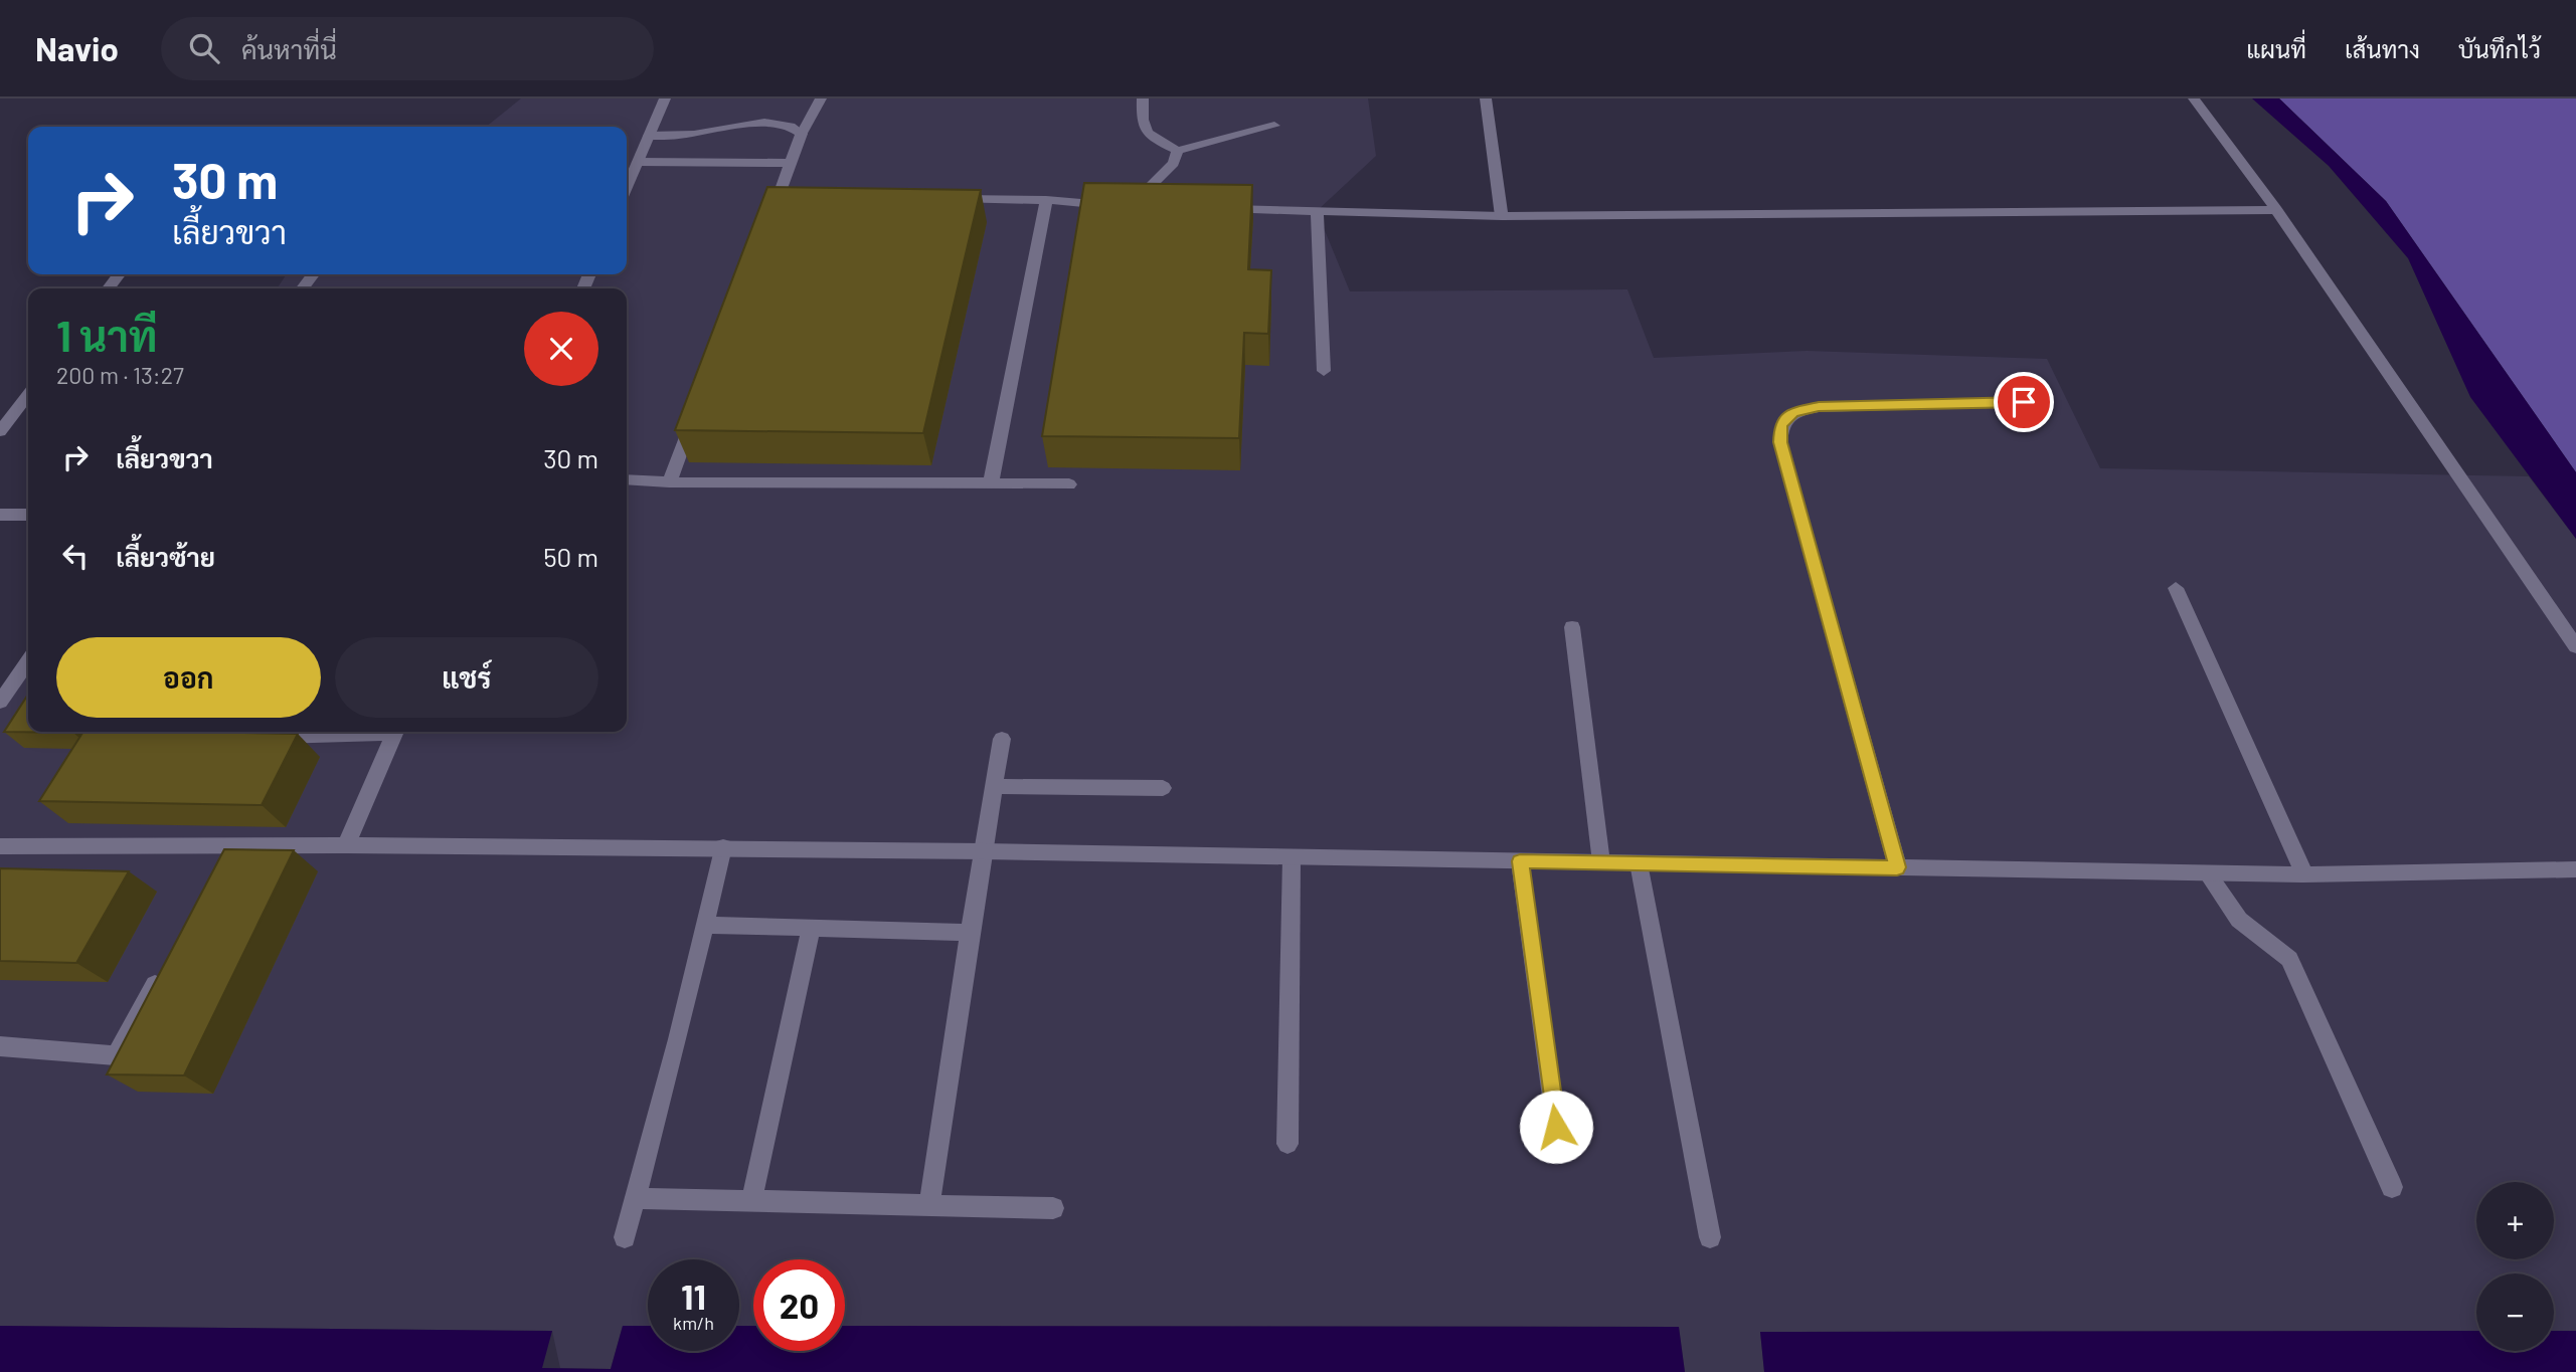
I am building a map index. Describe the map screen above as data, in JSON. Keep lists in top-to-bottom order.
{
  "page": {
    "header": "Navio",
    "search": "ค้นหาที่นี่",
    "nav": ["แผนที่", "เส้นทาง", "บันทึกไว้"],
    "turn": ["30 m", "เลี้ยวขวา"],
    "heading": ["1 นาที", "200 m · 13:27"],
    "list": [
      {
        "name": "เลี้ยวขวา",
        "value": "30 m"
      },
      {
        "name": "เลี้ยวซ้าย",
        "value": "50 m"
      }
    ],
    "buttons": ["ออก", "แชร์"],
    "map_buttons": ["+", "−"],
    "speed": "11 km/h",
    "limit": "20"
  }
}
